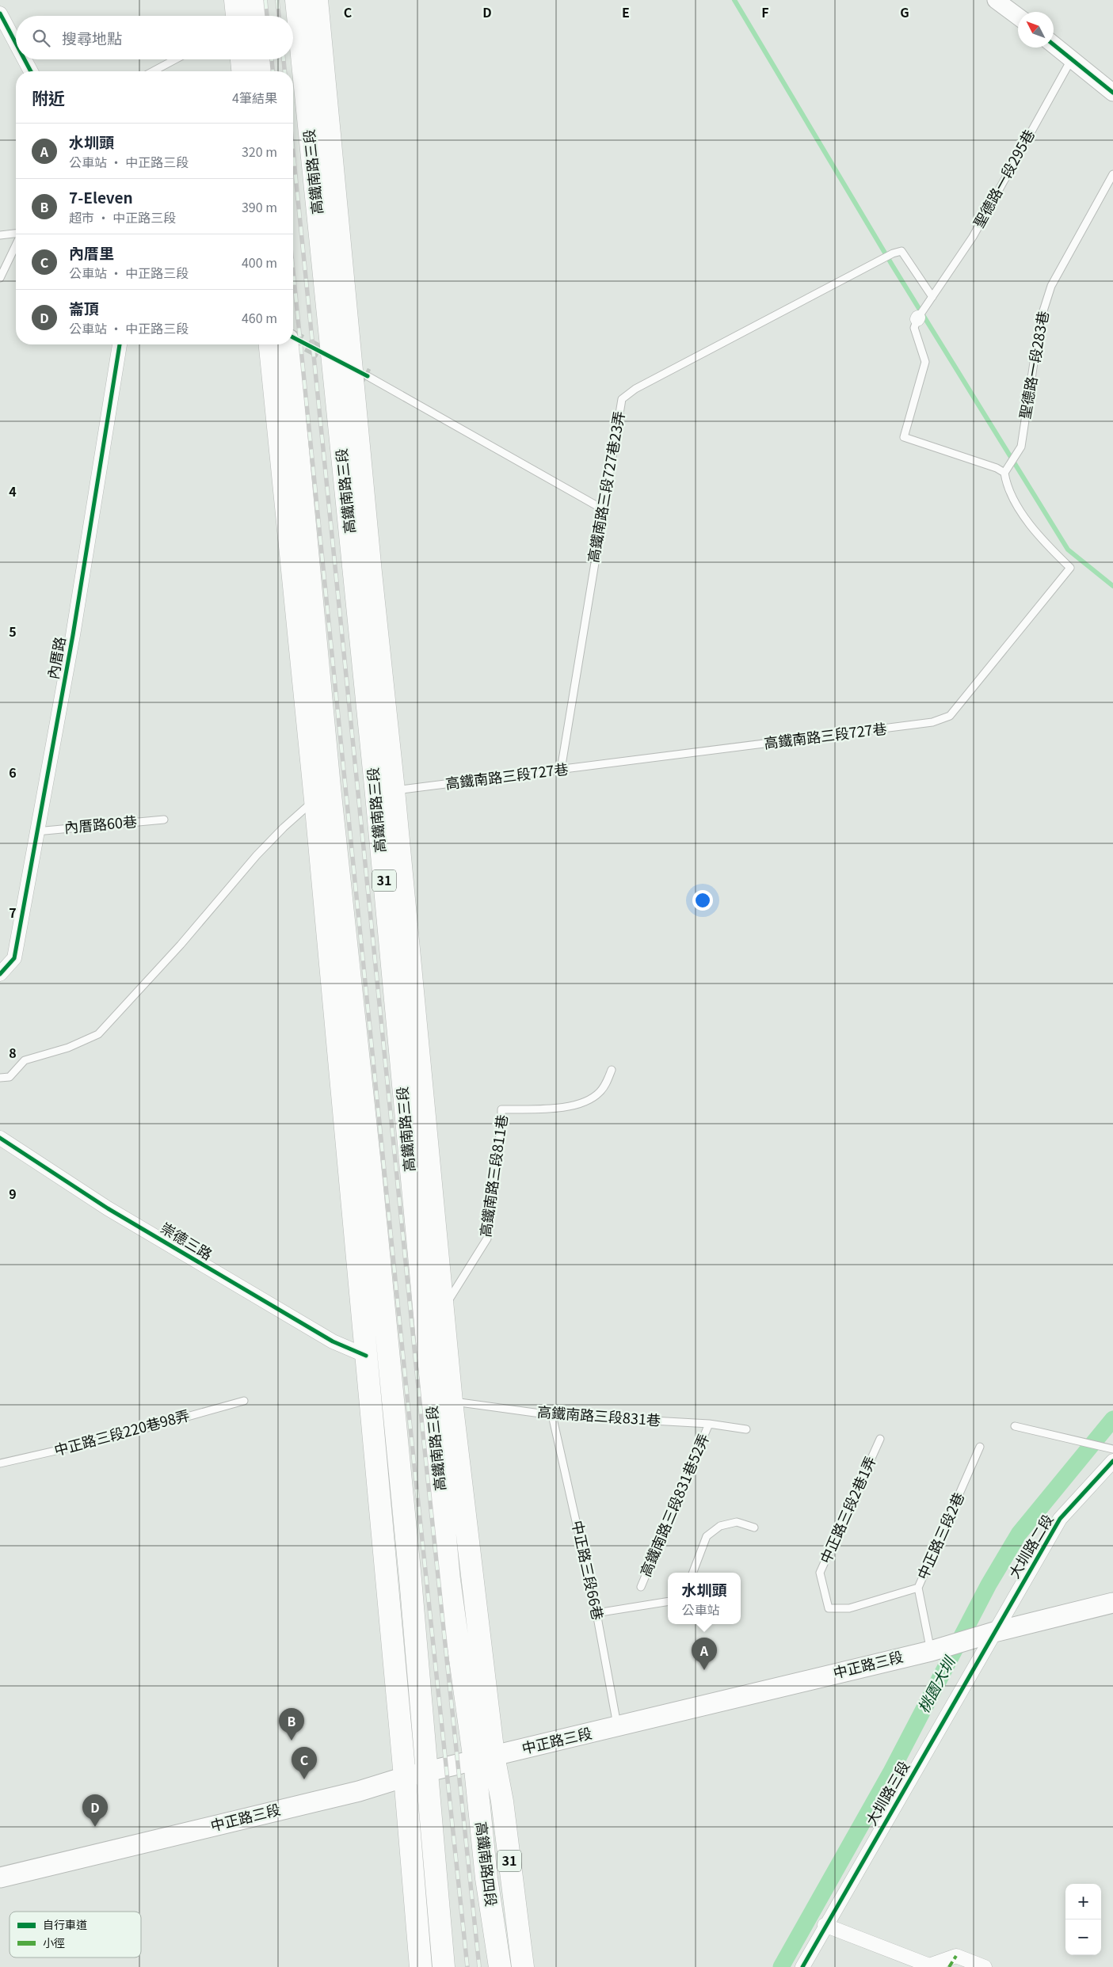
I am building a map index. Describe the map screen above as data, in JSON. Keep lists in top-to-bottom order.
{
  "streets": {
    "main road": [
      "高鐵南路三段",
      "31",
      "中正路三段",
      "高鐵南路四段"
    ],
    "street": [
      "內厝路",
      "崇德三路",
      "大圳路二段",
      "大圳路三段"
    ],
    "lane": [
      "聖德路一段295巷",
      "聖德路一段283巷",
      "高鐵南路三段727巷23弄",
      "高鐵南路三段727巷",
      "內厝路60巷",
      "高鐵南路三段811巷",
      "高鐵南路三段831巷",
      "中正路三段220巷98弄",
      "高鐵南路三段831巷52弄",
      "中正路三段2巷1弄",
      "中正路三段2巷",
      "中正路三段66巷"
    ]
  },
  "crossings": [
    ["高鐵南路三段", "高鐵南路三段727巷"],
    ["高鐵南路三段", "高鐵南路三段811巷"],
    ["高鐵南路三段", "高鐵南路三段831巷"],
    ["高鐵南路三段", "中正路三段"],
    ["高鐵南路三段", "高鐵南路四段"],
    ["聖德路一段295巷", "聖德路一段283巷"],
    ["聖德路一段295巷", "高鐵南路三段727巷23弄"],
    ["聖德路一段295巷", "高鐵南路三段727巷"],
    ["聖德路一段283巷", "高鐵南路三段727巷"],
    ["高鐵南路三段727巷23弄", "高鐵南路三段727巷"],
    ["內厝路", "內厝路60巷"],
    ["高鐵南路三段831巷", "高鐵南路三段831巷52弄"],
    ["高鐵南路三段831巷", "中正路三段66巷"],
    ["中正路三段2巷1弄", "中正路三段2巷"],
    ["中正路三段2巷", "中正路三段"],
    ["大圳路二段", "中正路三段"],
    ["大圳路二段", "大圳路三段"],
    ["中正路三段66巷", "中正路三段"],
    ["中正路三段", "大圳路三段"],
    ["中正路三段", "高鐵南路四段"]
  ],
  "water": ["桃園大圳"],
  "legend": ["自行車道", "小徑"],
  "north": "top left",
  "page": {
    "search": "搜尋地點",
    "heading": ["附近", "4筆結果"],
    "list": [
      {
        "mark": "A",
        "name": "水圳頭",
        "note": "公車站 · 中正路三段",
        "value": "320 m"
      },
      {
        "mark": "B",
        "name": "7-Eleven",
        "note": "超市 · 中正路三段",
        "value": "390 m"
      },
      {
        "mark": "C",
        "name": "內厝里",
        "note": "公車站 · 中正路三段",
        "value": "400 m"
      },
      {
        "mark": "D",
        "name": "崙頂",
        "note": "公車站 · 中正路三段",
        "value": "460 m"
      }
    ],
    "popup": ["水圳頭", "公車站"],
    "pins": [
      "A",
      "B",
      "C",
      "D"
    ],
    "map_buttons": ["+", "−"]
  },
  "grid": {
    "columns": [
      "C",
      "D",
      "E",
      "F",
      "G"
    ],
    "rows": [
      "4",
      "5",
      "6",
      "7",
      "8",
      "9"
    ]
  }
}
